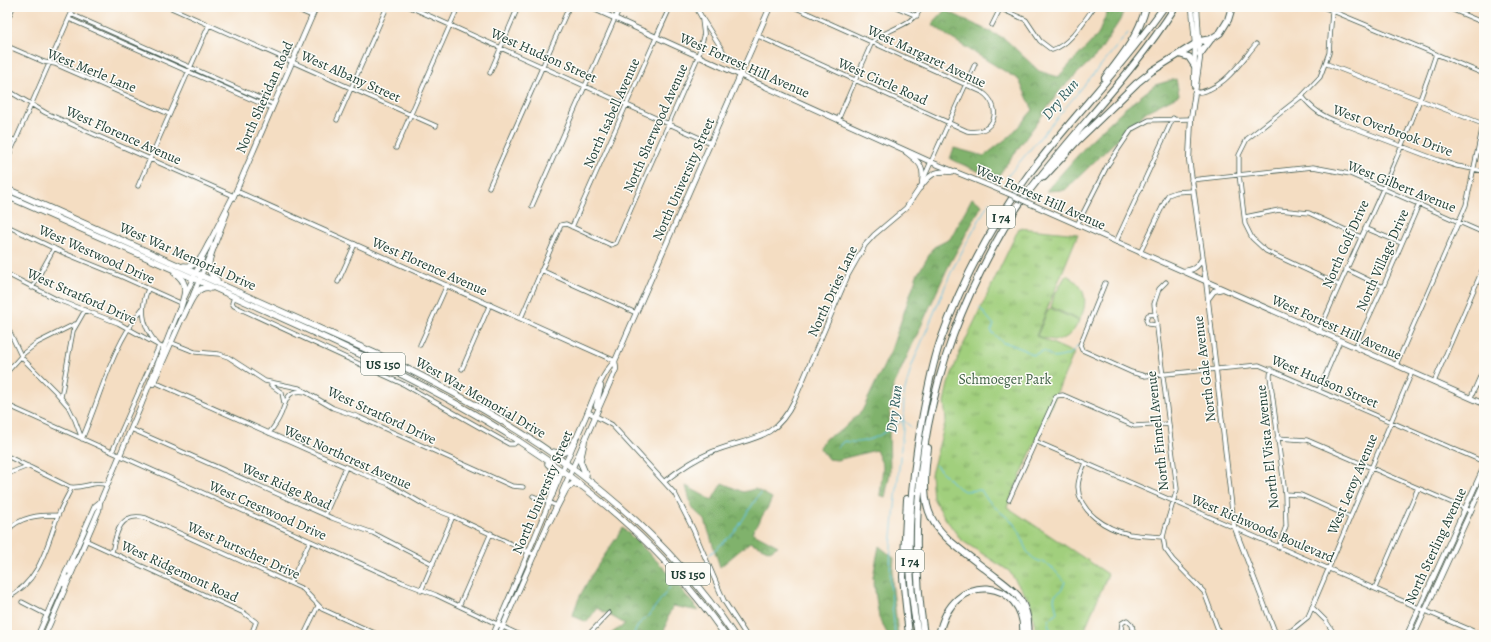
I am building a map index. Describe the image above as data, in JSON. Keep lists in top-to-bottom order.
{
  "streets": {
    "highway": ["I 74", "West War Memorial Drive", "US 150"],
    "main road": [
      "West Forrest Hill Avenue",
      "North Sheridan Road",
      "North University Street",
      "North Gale Avenue",
      "North Sterling Avenue"
    ],
    "street": [
      "West Hudson Street",
      "West Margaret Avenue",
      "West Merle Lane",
      "West Albany Street",
      "West Circle Road",
      "North Isabell Avenue",
      "North Sherwood Avenue",
      "West Overbrook Drive",
      "West Florence Avenue",
      "West Gilbert Avenue",
      "North Golf Drive",
      "West Westwood Drive",
      "North Village Drive",
      "North Dries Lane",
      "West Stratford Drive",
      "North Finnell Avenue",
      "North El Vista Avenue",
      "West Northcrest Avenue",
      "West Leroy Avenue",
      "West Ridge Road",
      "West Crestwood Drive",
      "West Richwoods Boulevard",
      "West Purtscher Drive",
      "West Ridgemont Road"
    ]
  },
  "crossings": [
    ["West Hudson Street", "North Isabell Avenue"],
    ["West Hudson Street", "North Sherwood Avenue"],
    ["West Hudson Street", "North University Street"],
    ["West Hudson Street", "North Gale Avenue"],
    ["West Hudson Street", "North Finnell Avenue"],
    ["West Hudson Street", "North El Vista Avenue"],
    ["West Hudson Street", "West Leroy Avenue"],
    ["West Margaret Avenue", "West Circle Road"],
    ["West Margaret Avenue", "North Dries Lane"],
    ["West Forrest Hill Avenue", "North Isabell Avenue"],
    ["West Forrest Hill Avenue", "North Sherwood Avenue"],
    ["West Forrest Hill Avenue", "North University Street"],
    ["West Forrest Hill Avenue", "North Golf Drive"],
    ["West Forrest Hill Avenue", "North Village Drive"],
    ["West Forrest Hill Avenue", "North Dries Lane"],
    ["West Forrest Hill Avenue", "North Gale Avenue"],
    ["West Forrest Hill Avenue", "West Leroy Avenue"],
    ["West Albany Street", "North Sheridan Road"],
    ["West Circle Road", "North University Street"],
    ["West Circle Road", "North Dries Lane"],
    ["North Sheridan Road", "West Florence Avenue"],
    ["North Sheridan Road", "West War Memorial Drive"],
    ["North Sheridan Road", "West Stratford Drive"],
    ["North Sheridan Road", "West Northcrest Avenue"],
    ["North Sheridan Road", "West Ridge Road"],
    ["North Sheridan Road", "West Crestwood Drive"],
    ["North Sheridan Road", "West Ridgemont Road"],
    ["North Isabell Avenue", "North Sherwood Avenue"],
    ["West Overbrook Drive", "North Golf Drive"],
    ["West Florence Avenue", "North University Street"],
    ["North University Street", "West War Memorial Drive"],
    ["North University Street", "West Northcrest Avenue"],
    ["North University Street", "West Crestwood Drive"],
    ["West Gilbert Avenue", "North Golf Drive"],
    ["West Gilbert Avenue", "North Village Drive"],
    ["West Gilbert Avenue", "North Gale Avenue"],
    ["North Gale Avenue", "West Leroy Avenue"],
    ["North Gale Avenue", "West Richwoods Boulevard"],
    ["North Finnell Avenue", "West Richwoods Boulevard"],
    ["North El Vista Avenue", "West Richwoods Boulevard"],
    ["West Leroy Avenue", "West Richwoods Boulevard"],
    ["West Richwoods Boulevard", "North Sterling Avenue"],
    ["West Purtscher Drive", "West Ridgemont Road"]
  ],
  "water": ["Dry Run"],
  "parks": ["Schmoeger Park"]
}
